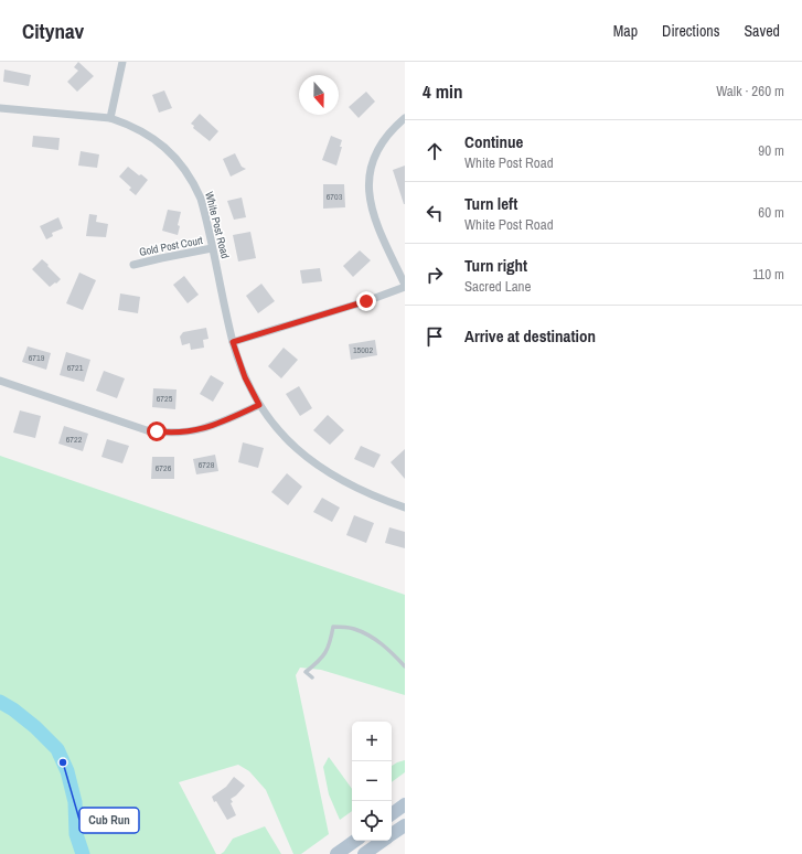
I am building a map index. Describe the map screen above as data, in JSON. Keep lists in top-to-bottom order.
{
  "streets": {
    "street": ["White Post Road", "Gold Post Court"]
  },
  "crossings": [
    ["White Post Road", "Gold Post Court"]
  ],
  "places": ["Cub Run"],
  "house_numbers": [
    "6703",
    "15002",
    "6719",
    "6721",
    "6725",
    "6722",
    "6728",
    "6726"
  ],
  "north": "bottom",
  "page": {
    "header": "Citynav",
    "nav": ["Map", "Directions", "Saved"],
    "heading": ["4 min", "Walk · 260 m"],
    "list": [
      ["Continue", "White Post Road", "90 m"],
      ["Turn left", "White Post Road", "60 m"],
      ["Turn right", "Sacred Lane", "110 m"],
      "Arrive at destination"
    ],
    "map_buttons": ["+", "−"]
  }
}
